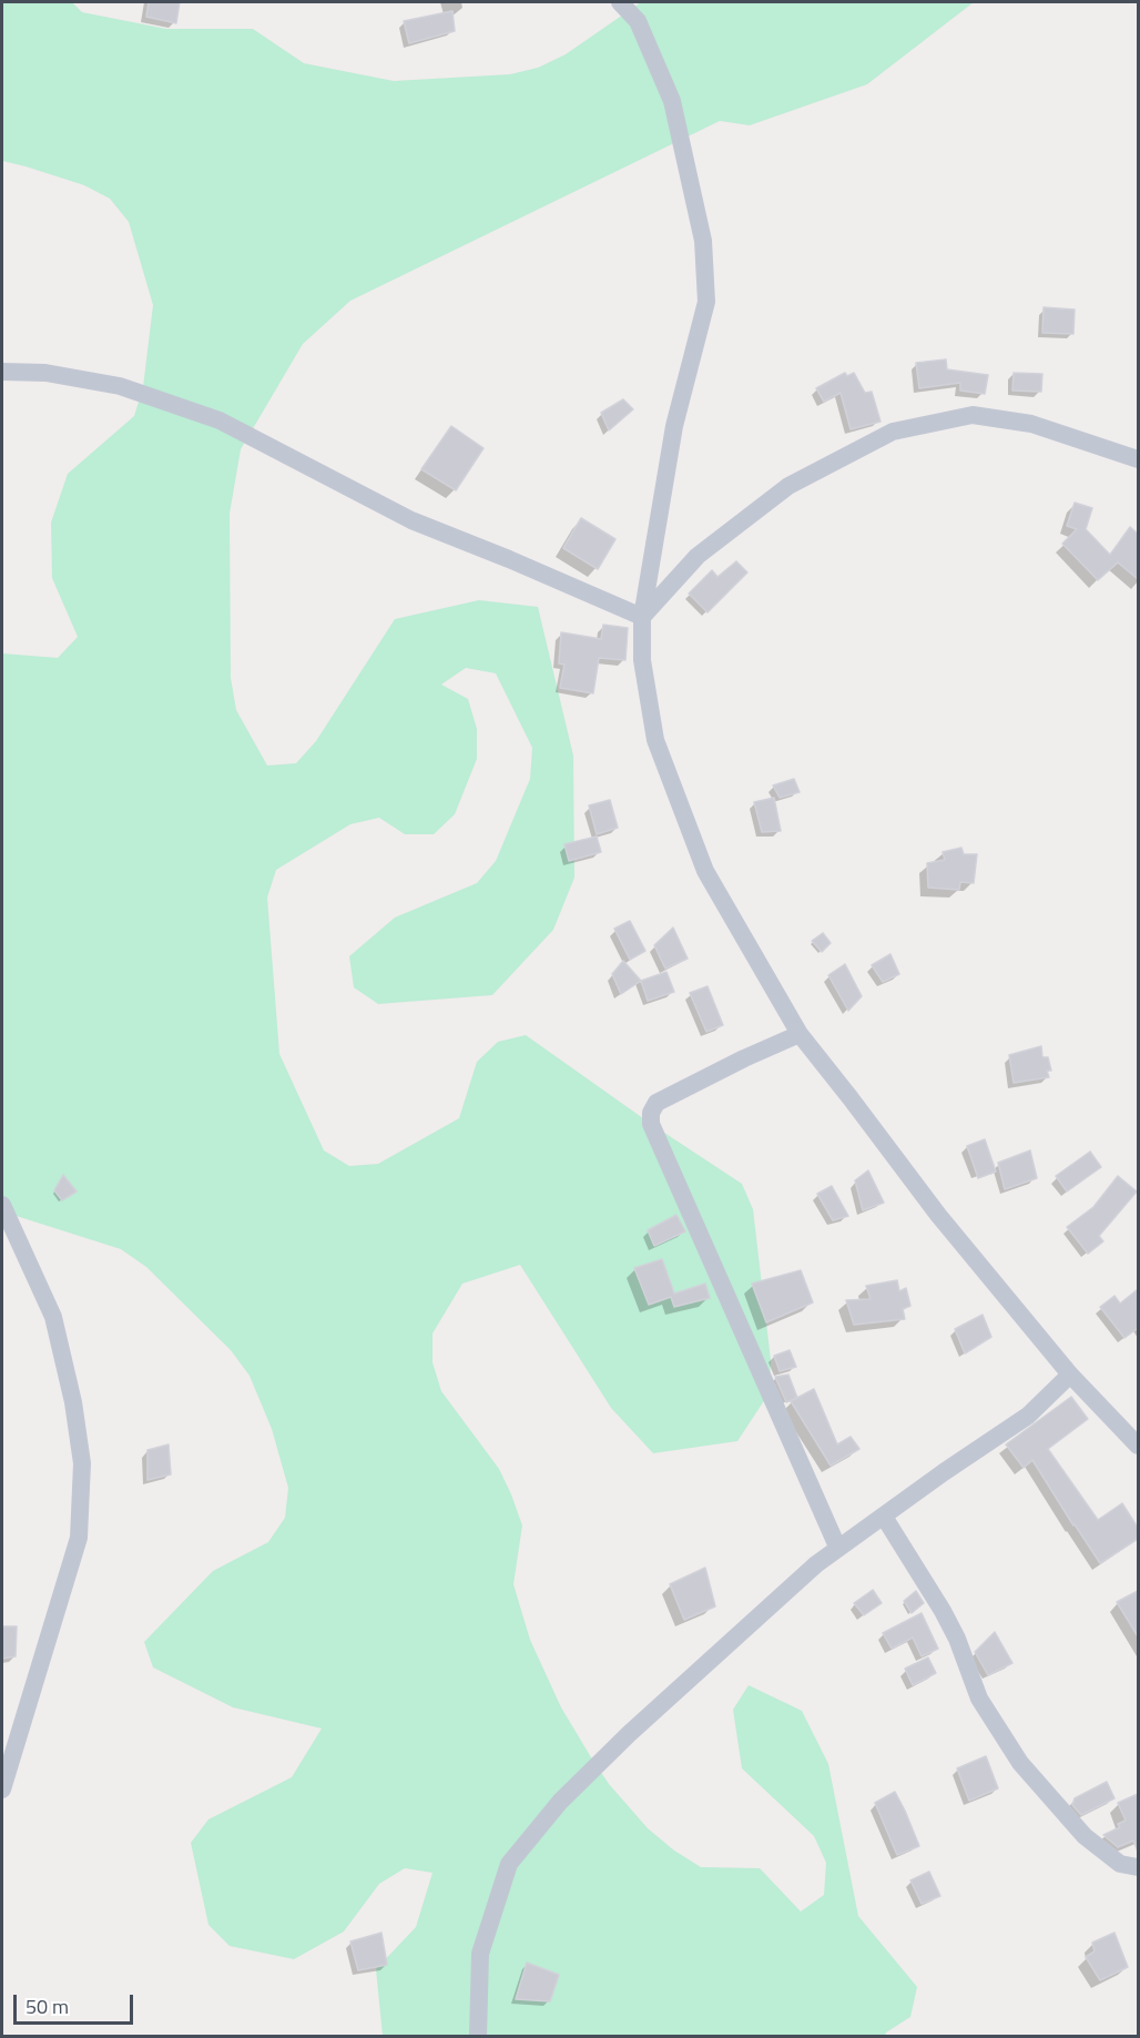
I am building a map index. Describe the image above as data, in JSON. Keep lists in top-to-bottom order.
{
  "scale_bar": "50 m"
}
